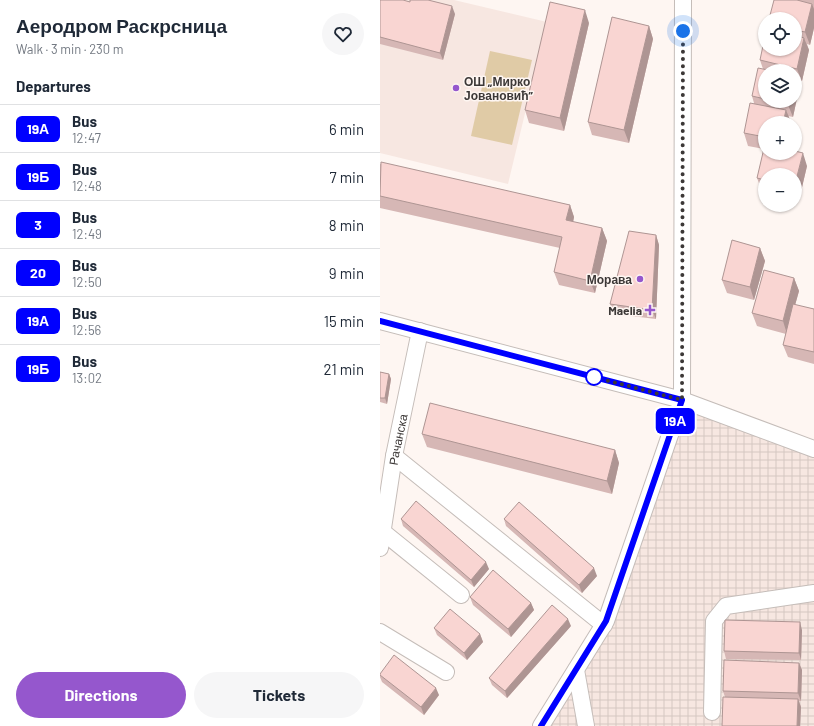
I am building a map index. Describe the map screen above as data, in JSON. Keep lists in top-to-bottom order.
{
  "streets": {
    "street": ["Рачанска"]
  },
  "places": {
    "other": ["ОШ „Мирко Јовановић”", "Морава"],
    "health": ["Maelia"]
  },
  "lines": ["bus line 19А"],
  "page": {
    "heading": [
      ["Аеродром Раскрсница", "Walk · 3 min · 230 m"],
      "Departures"
    ],
    "on_map": "19А",
    "map_buttons": ["+", "−"],
    "list": [
      {
        "mark": "19А",
        "name": "Bus",
        "note": "12:47",
        "value": "6 min"
      },
      {
        "mark": "19Б",
        "name": "Bus",
        "note": "12:48",
        "value": "7 min"
      },
      {
        "mark": "3",
        "name": "Bus",
        "note": "12:49",
        "value": "8 min"
      },
      {
        "mark": "20",
        "name": "Bus",
        "note": "12:50",
        "value": "9 min"
      },
      {
        "mark": "19А",
        "name": "Bus",
        "note": "12:56",
        "value": "15 min"
      },
      {
        "mark": "19Б",
        "name": "Bus",
        "note": "13:02",
        "value": "21 min"
      }
    ],
    "buttons": ["Directions", "Tickets"]
  }
}
